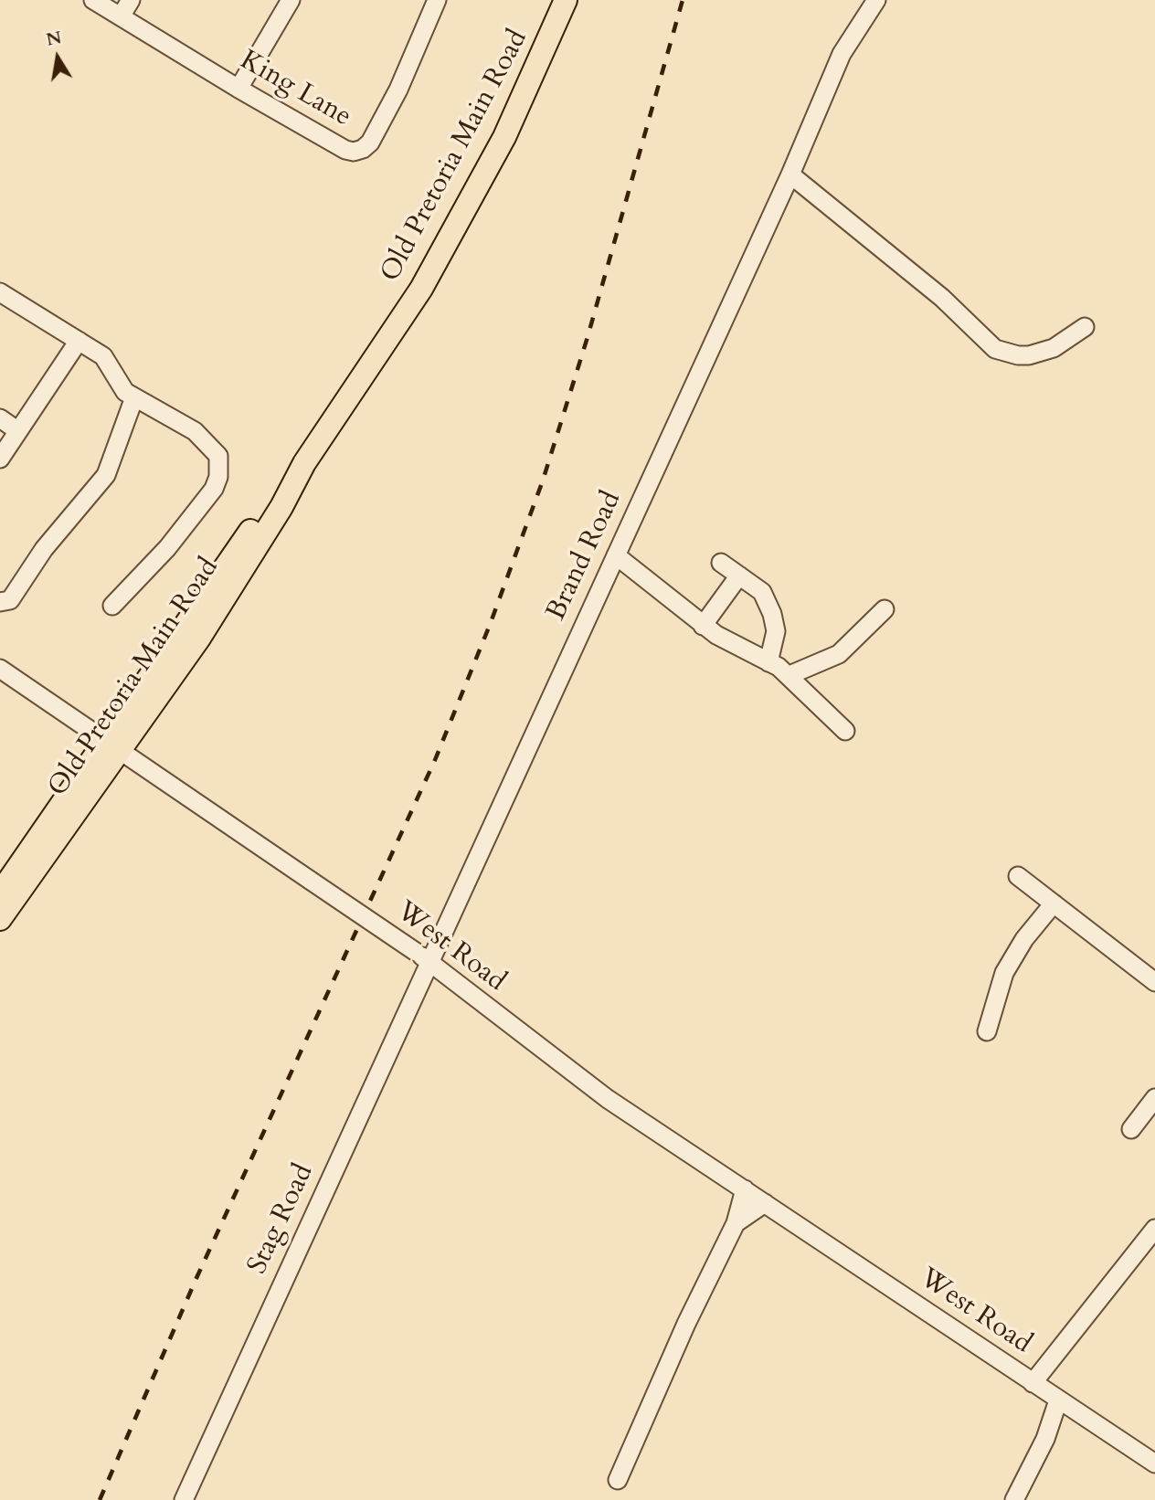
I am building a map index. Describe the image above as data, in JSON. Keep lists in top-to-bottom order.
{
  "streets": {
    "main road": ["Old Pretoria Main Road"],
    "street": [
      "King Lane",
      "Brand Road",
      "West Road",
      "Stag Road"
    ]
  },
  "crossings": [
    ["Old Pretoria Main Road", "West Road"],
    ["Brand Road", "West Road"],
    ["Brand Road", "Stag Road"],
    ["West Road", "Stag Road"]
  ],
  "north": "top"
}
